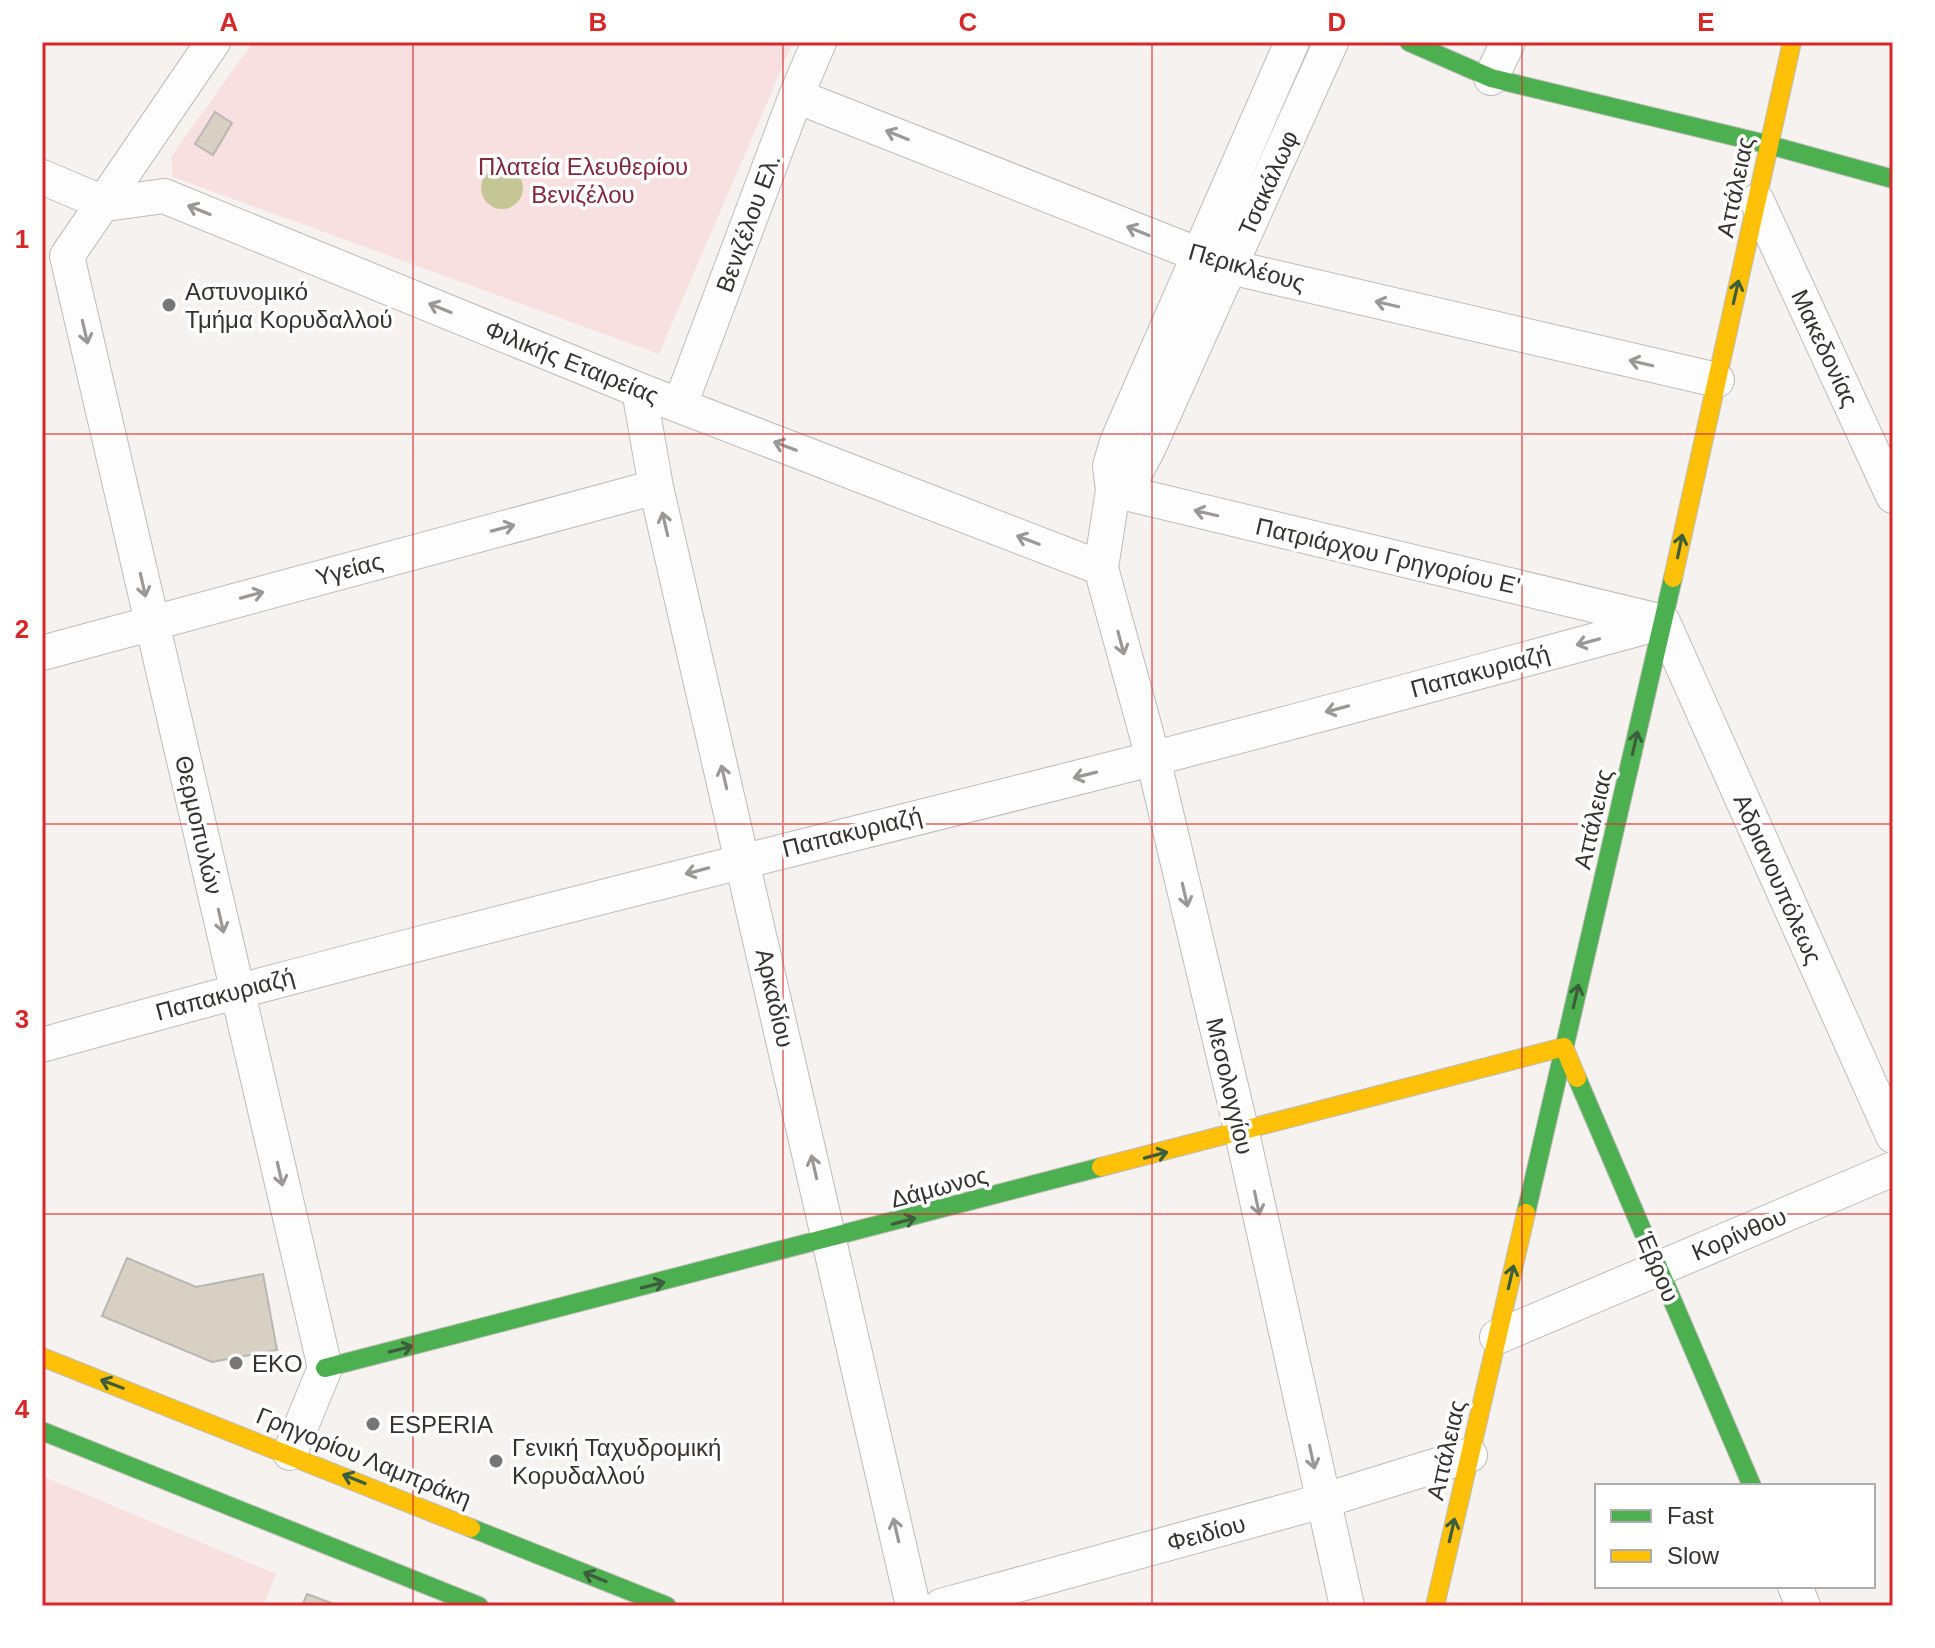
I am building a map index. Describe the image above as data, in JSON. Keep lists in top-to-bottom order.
{
  "streets": {
    "street": [
      "Τσακάλωφ",
      "Αττάλειας",
      "Βενιζέλου Ελ.",
      "Περικλέους",
      "Μακεδονίας",
      "Φιλικής Εταιρείας",
      "Πατριάρχου Γρηγορίου Ε'",
      "Υγείας",
      "Παπακυριαζή",
      "Θερμοπυλών",
      "Αδριανουπόλεως",
      "Αρκαδίου",
      "Μεσολογγίου",
      "Δάμωνος",
      "Κορίνθου",
      "Έβρου",
      "Γρηγορίου Λαμπράκη",
      "Φειδίου"
    ]
  },
  "crossings": [
    ["Τσακάλωφ", "Περικλέους"],
    ["Τσακάλωφ", "Φιλικής Εταιρείας"],
    ["Τσακάλωφ", "Πατριάρχου Γρηγορίου Ε'"],
    ["Τσακάλωφ", "Μεσολογγίου"],
    ["Αττάλειας", "Περικλέους"],
    ["Αττάλειας", "Μακεδονίας"],
    ["Αττάλειας", "Πατριάρχου Γρηγορίου Ε'"],
    ["Αττάλειας", "Παπακυριαζή"],
    ["Αττάλειας", "Αδριανουπόλεως"],
    ["Αττάλειας", "Δάμωνος"],
    ["Αττάλειας", "Κορίνθου"],
    ["Αττάλειας", "Έβρου"],
    ["Αττάλειας", "Φειδίου"],
    ["Βενιζέλου Ελ.", "Περικλέους"],
    ["Βενιζέλου Ελ.", "Φιλικής Εταιρείας"],
    ["Φιλικής Εταιρείας", "Θερμοπυλών"],
    ["Φιλικής Εταιρείας", "Αρκαδίου"],
    ["Φιλικής Εταιρείας", "Μεσολογγίου"],
    ["Πατριάρχου Γρηγορίου Ε'", "Παπακυριαζή"],
    ["Πατριάρχου Γρηγορίου Ε'", "Αδριανουπόλεως"],
    ["Υγείας", "Θερμοπυλών"],
    ["Υγείας", "Αρκαδίου"],
    ["Παπακυριαζή", "Θερμοπυλών"],
    ["Παπακυριαζή", "Αδριανουπόλεως"],
    ["Παπακυριαζή", "Αρκαδίου"],
    ["Παπακυριαζή", "Μεσολογγίου"],
    ["Θερμοπυλών", "Δάμωνος"],
    ["Αρκαδίου", "Δάμωνος"],
    ["Μεσολογγίου", "Δάμωνος"],
    ["Μεσολογγίου", "Φειδίου"],
    ["Δάμωνος", "Έβρου"],
    ["Κορίνθου", "Έβρου"]
  ],
  "one_way": [
    "Αττάλειας",
    "Φιλικής Εταιρείας",
    "Πατριάρχου Γρηγορίου Ε'",
    "Υγείας",
    "Παπακυριαζή",
    "Θερμοπυλών",
    "Αρκαδίου",
    "Μεσολογγίου",
    "Δάμωνος"
  ],
  "parks": ["Πλατεία Ελευθερίου Βενιζέλου"],
  "places": [
    "Αστυνομικό Τμήμα Κορυδαλλού",
    "EKO",
    "ESPERIA",
    "Γενική Ταχυδρομική Κορυδαλλού"
  ],
  "legend": ["Fast", "Slow"],
  "grid": {
    "columns": [
      "A",
      "B",
      "C",
      "D",
      "E"
    ],
    "rows": [
      "1",
      "2",
      "3",
      "4"
    ]
  }
}
